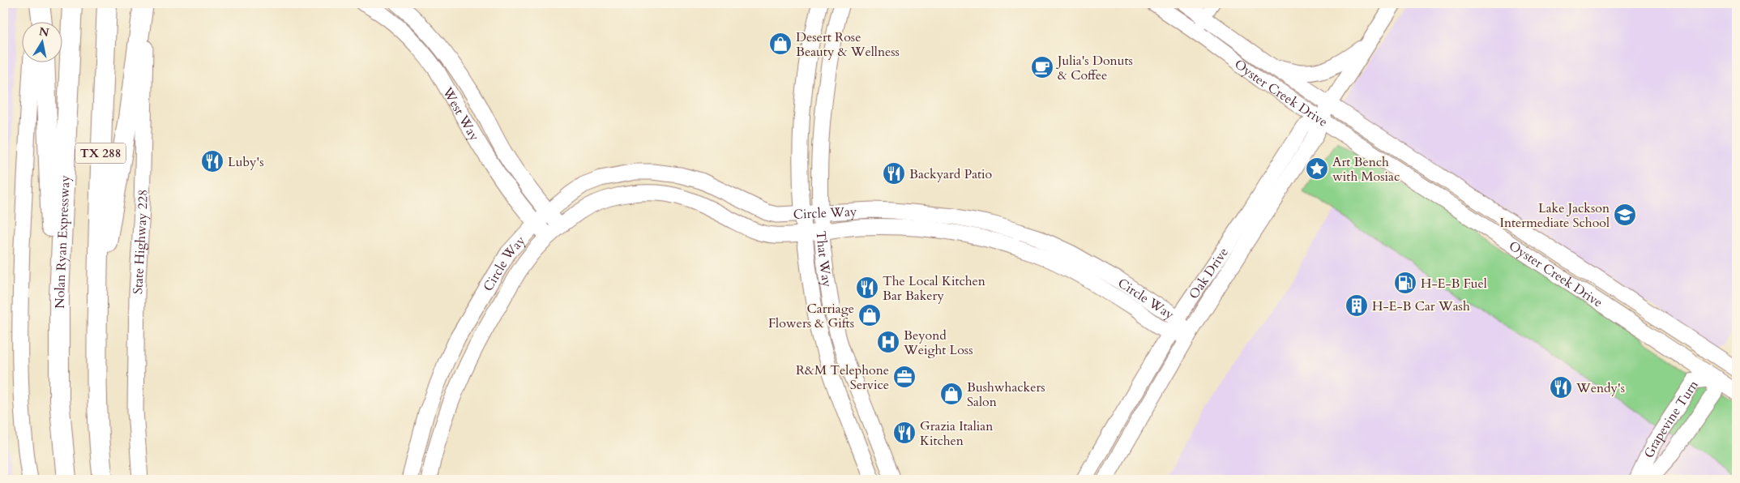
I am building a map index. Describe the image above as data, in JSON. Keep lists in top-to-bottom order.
{
  "streets": {
    "highway": ["TX 288", "Nolan Ryan Expressway"],
    "street": [
      "Oyster Creek Drive",
      "West Way",
      "Circle Way",
      "State Highway 228",
      "That Way",
      "Oak Drive",
      "Grapevine Turn"
    ]
  },
  "crossings": [
    ["Oyster Creek Drive", "Oak Drive"],
    ["Oyster Creek Drive", "Grapevine Turn"],
    ["West Way", "Circle Way"],
    ["Circle Way", "That Way"],
    ["Circle Way", "Oak Drive"]
  ],
  "places": {
    "shop": ["Desert Rose Beauty & Wellness", "Carriage Flowers & Gifts", "Bushwhackers Salon"],
    "cafe": ["Julia's Donuts & Coffee"],
    "restaurant": [
      "Luby's",
      "Backyard Patio",
      "The Local Kitchen Bar Bakery",
      "Wendy's",
      "Grazia Italian Kitchen"
    ],
    "place": ["Art Bench with Mosiac"],
    "school or university": ["Lake Jackson Intermediate School"],
    "fuel station": ["H-E-B Fuel"],
    "building": ["H-E-B Car Wash"],
    "hospital": ["Beyond Weight Loss"],
    "office": ["R&M Telephone Service"]
  },
  "north": "top"
}
